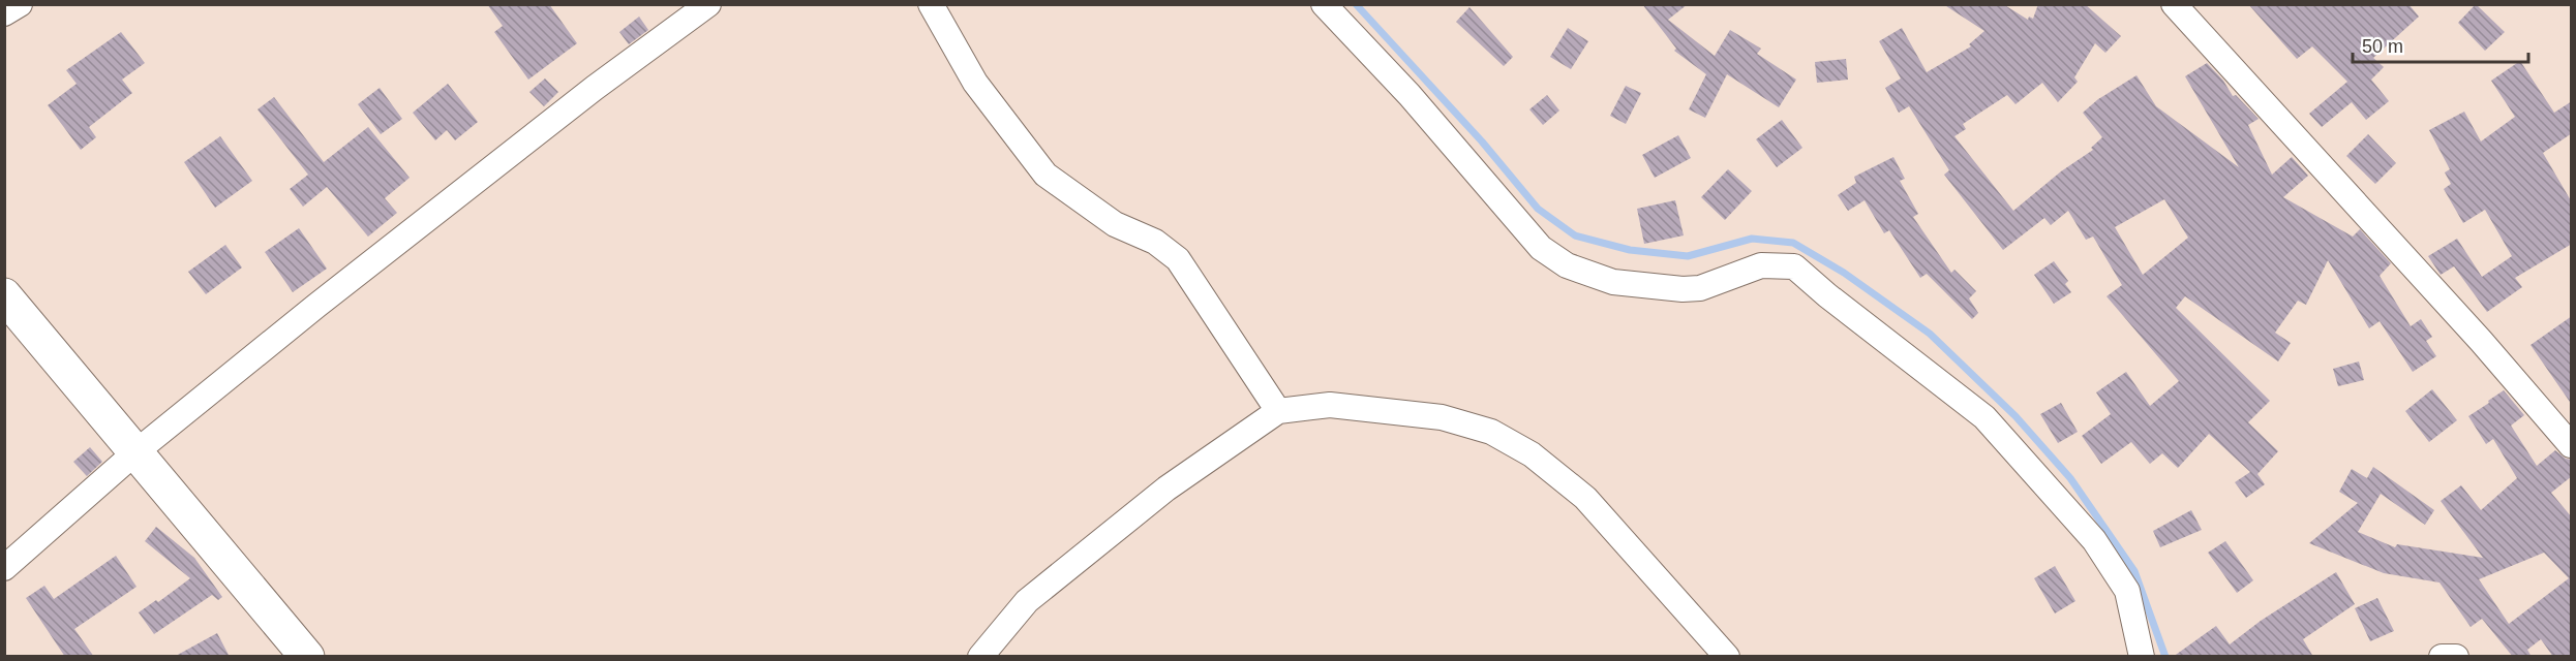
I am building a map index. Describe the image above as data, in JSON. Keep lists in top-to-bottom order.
{
  "scale_bar": "50 m"
}
